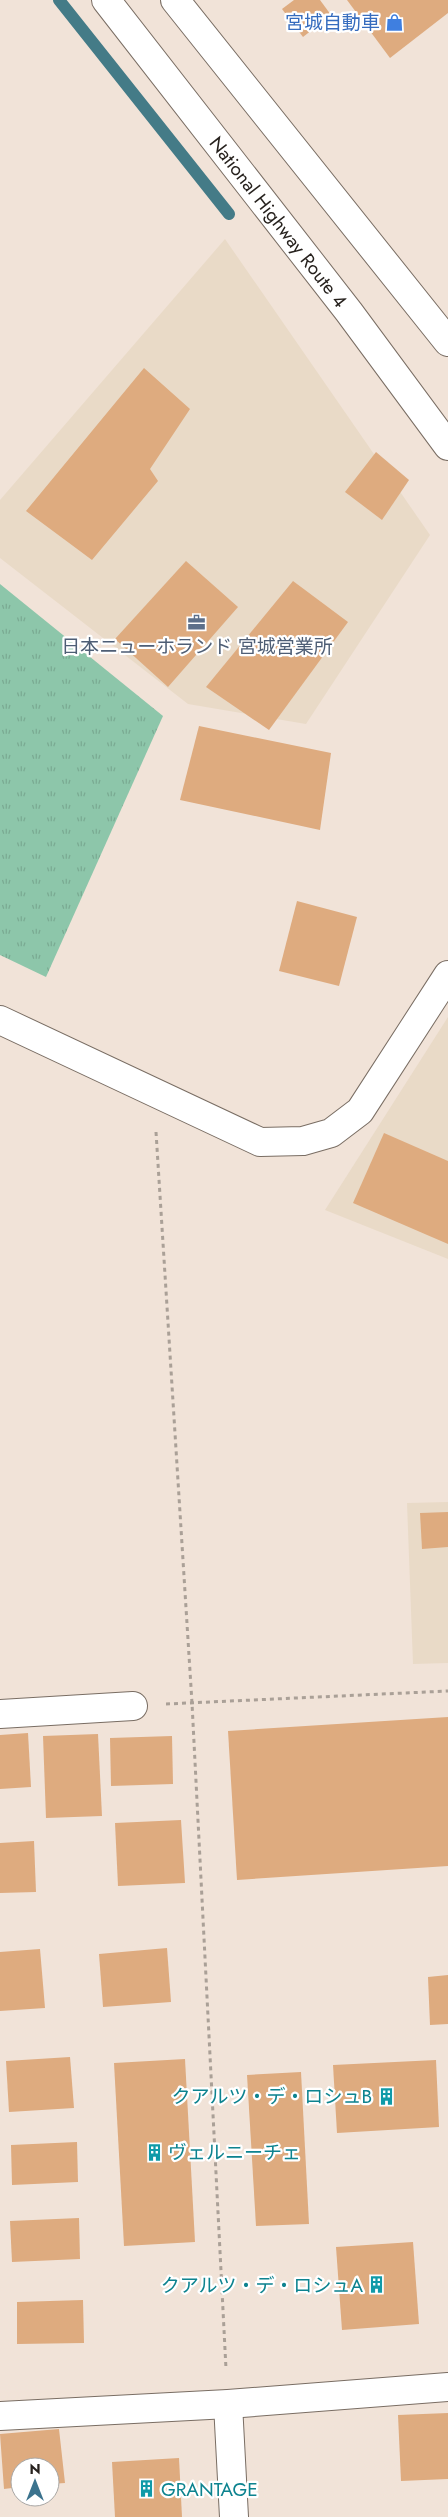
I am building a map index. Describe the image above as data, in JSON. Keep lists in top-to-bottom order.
{
  "streets": {
    "main road": ["National Highway Route 4"]
  },
  "places": {
    "shop": ["宮城自動車"],
    "office": ["日本ニューホランド 宮城営業所"],
    "building": [
      "クアルツ・デ・ロシュB",
      "ヴェルニーチェ",
      "クアルツ・デ・ロシュA",
      "GRANTAGE"
    ]
  },
  "north": "top"
}
